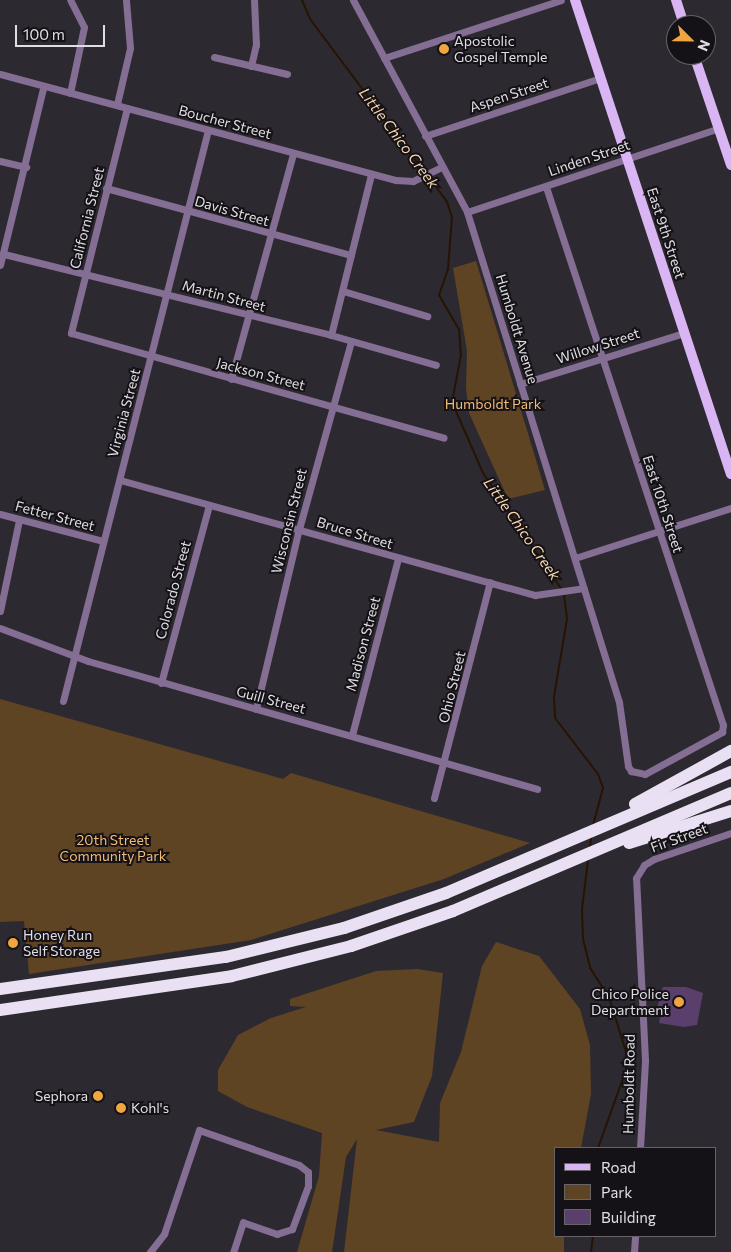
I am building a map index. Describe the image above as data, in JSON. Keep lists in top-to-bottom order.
{
  "streets": {
    "main road": ["East 9th Street"],
    "street": [
      "Aspen Street",
      "Boucher Street",
      "Linden Street",
      "Davis Street",
      "California Street",
      "Martin Street",
      "Humboldt Avenue",
      "Willow Street",
      "Jackson Street",
      "Virginia Street",
      "East 10th Street",
      "Fetter Street",
      "Wisconsin Street",
      "Bruce Street",
      "Colorado Street",
      "Madison Street",
      "Ohio Street",
      "Guill Street",
      "Fir Street",
      "Humboldt Road"
    ]
  },
  "crossings": [
    ["Aspen Street", "East 9th Street"],
    ["Aspen Street", "Humboldt Avenue"],
    ["Boucher Street", "California Street"],
    ["Boucher Street", "Humboldt Avenue"],
    ["Boucher Street", "Virginia Street"],
    ["Linden Street", "East 9th Street"],
    ["Linden Street", "Humboldt Avenue"],
    ["Linden Street", "East 10th Street"],
    ["Davis Street", "California Street"],
    ["Davis Street", "Virginia Street"],
    ["California Street", "Martin Street"],
    ["California Street", "Jackson Street"],
    ["East 9th Street", "Willow Street"],
    ["Martin Street", "Virginia Street"],
    ["Martin Street", "Wisconsin Street"],
    ["Humboldt Avenue", "Willow Street"],
    ["Humboldt Avenue", "East 10th Street"],
    ["Humboldt Avenue", "Bruce Street"],
    ["Willow Street", "East 10th Street"],
    ["Jackson Street", "Virginia Street"],
    ["Jackson Street", "Wisconsin Street"],
    ["Virginia Street", "Fetter Street"],
    ["Virginia Street", "Bruce Street"],
    ["Virginia Street", "Guill Street"],
    ["Wisconsin Street", "Bruce Street"],
    ["Wisconsin Street", "Guill Street"],
    ["Bruce Street", "Colorado Street"],
    ["Bruce Street", "Madison Street"],
    ["Bruce Street", "Ohio Street"],
    ["Colorado Street", "Guill Street"],
    ["Madison Street", "Guill Street"],
    ["Ohio Street", "Guill Street"],
    ["Fir Street", "Humboldt Road"]
  ],
  "water": ["Little Chico Creek"],
  "parks": ["Humboldt Park", "20th Street Community Park"],
  "places": [
    "Apostolic Gospel Temple",
    "Honey Run Self Storage",
    "Chico Police Department",
    "Sephora",
    "Kohl's"
  ],
  "legend": ["Road", "Park", "Building"],
  "scale_bar": "100 m",
  "north": "bottom right"
}
